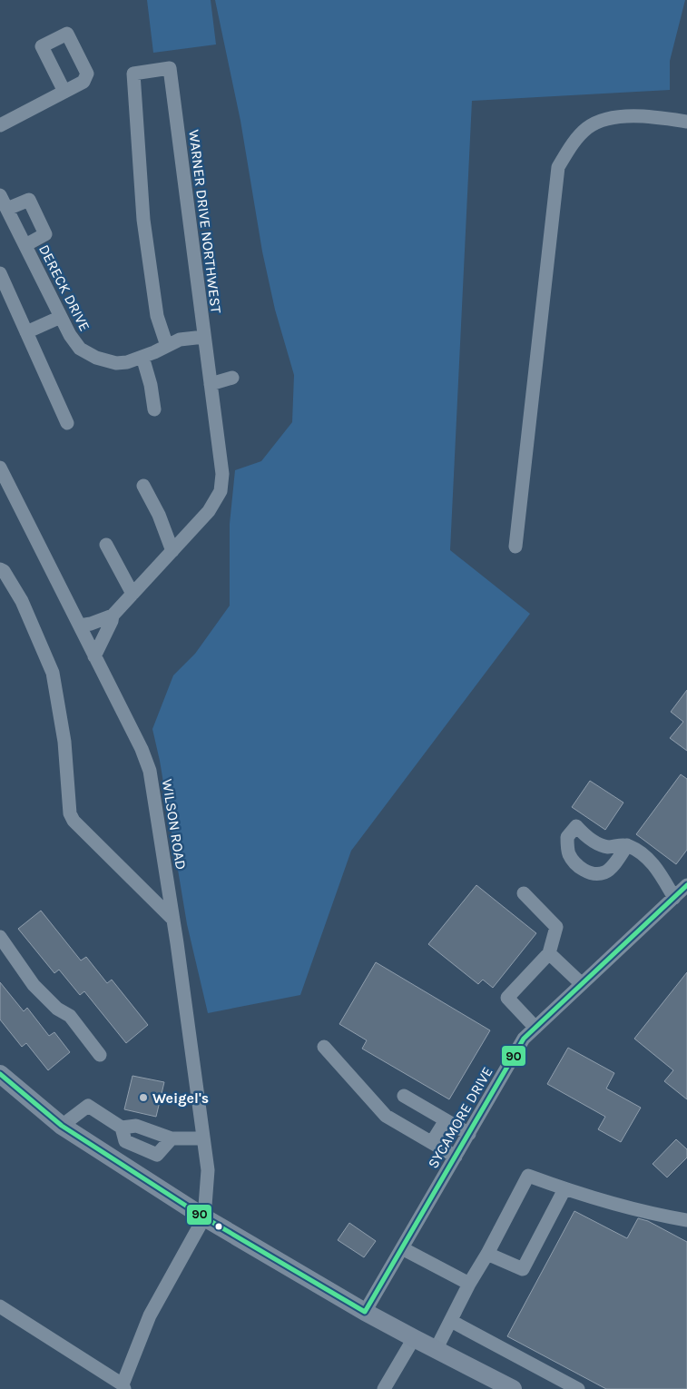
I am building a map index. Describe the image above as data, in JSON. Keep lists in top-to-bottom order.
{
  "streets": {
    "street": [
      "WARNER DRIVE NORTHWEST",
      "DERECK DRIVE",
      "WILSON ROAD",
      "SYCAMORE DRIVE"
    ]
  },
  "crossings": [
    ["WARNER DRIVE NORTHWEST", "DERECK DRIVE"],
    ["WARNER DRIVE NORTHWEST", "WILSON ROAD"]
  ],
  "places": ["Weigel's"],
  "lines": ["transit line 90"]
}
